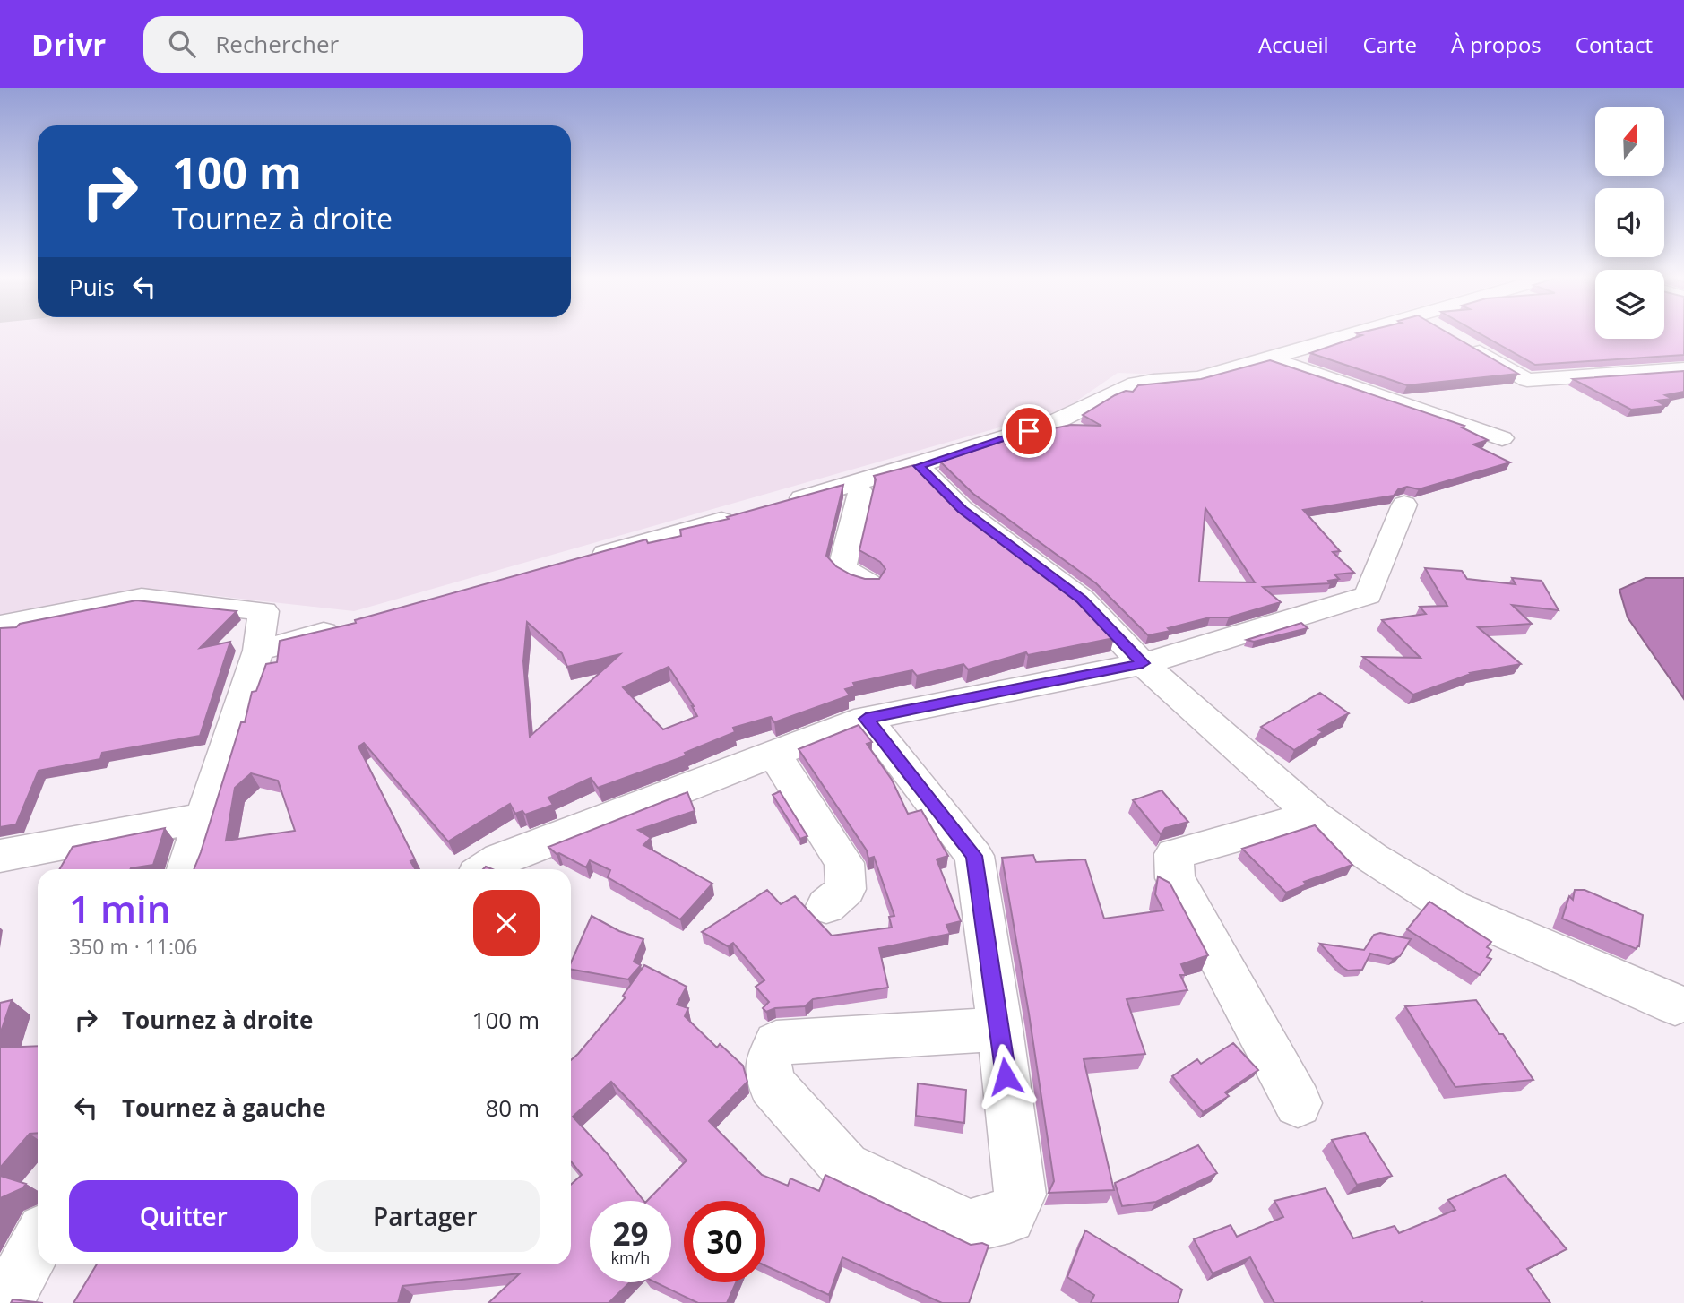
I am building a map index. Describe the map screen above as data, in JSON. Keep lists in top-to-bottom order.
{
  "north": "top",
  "page": {
    "header": "Drivr",
    "search": "Rechercher",
    "nav": [
      "Accueil",
      "Carte",
      "À propos",
      "Contact"
    ],
    "turn": ["100 m", "Tournez à droite"],
    "then": "Puis",
    "heading": ["1 min", "350 m · 11:06"],
    "list": [
      {
        "name": "Tournez à droite",
        "value": "100 m"
      },
      {
        "name": "Tournez à gauche",
        "value": "80 m"
      }
    ],
    "buttons": ["Quitter", "Partager"],
    "speed": "29 km/h",
    "limit": "30"
  }
}
